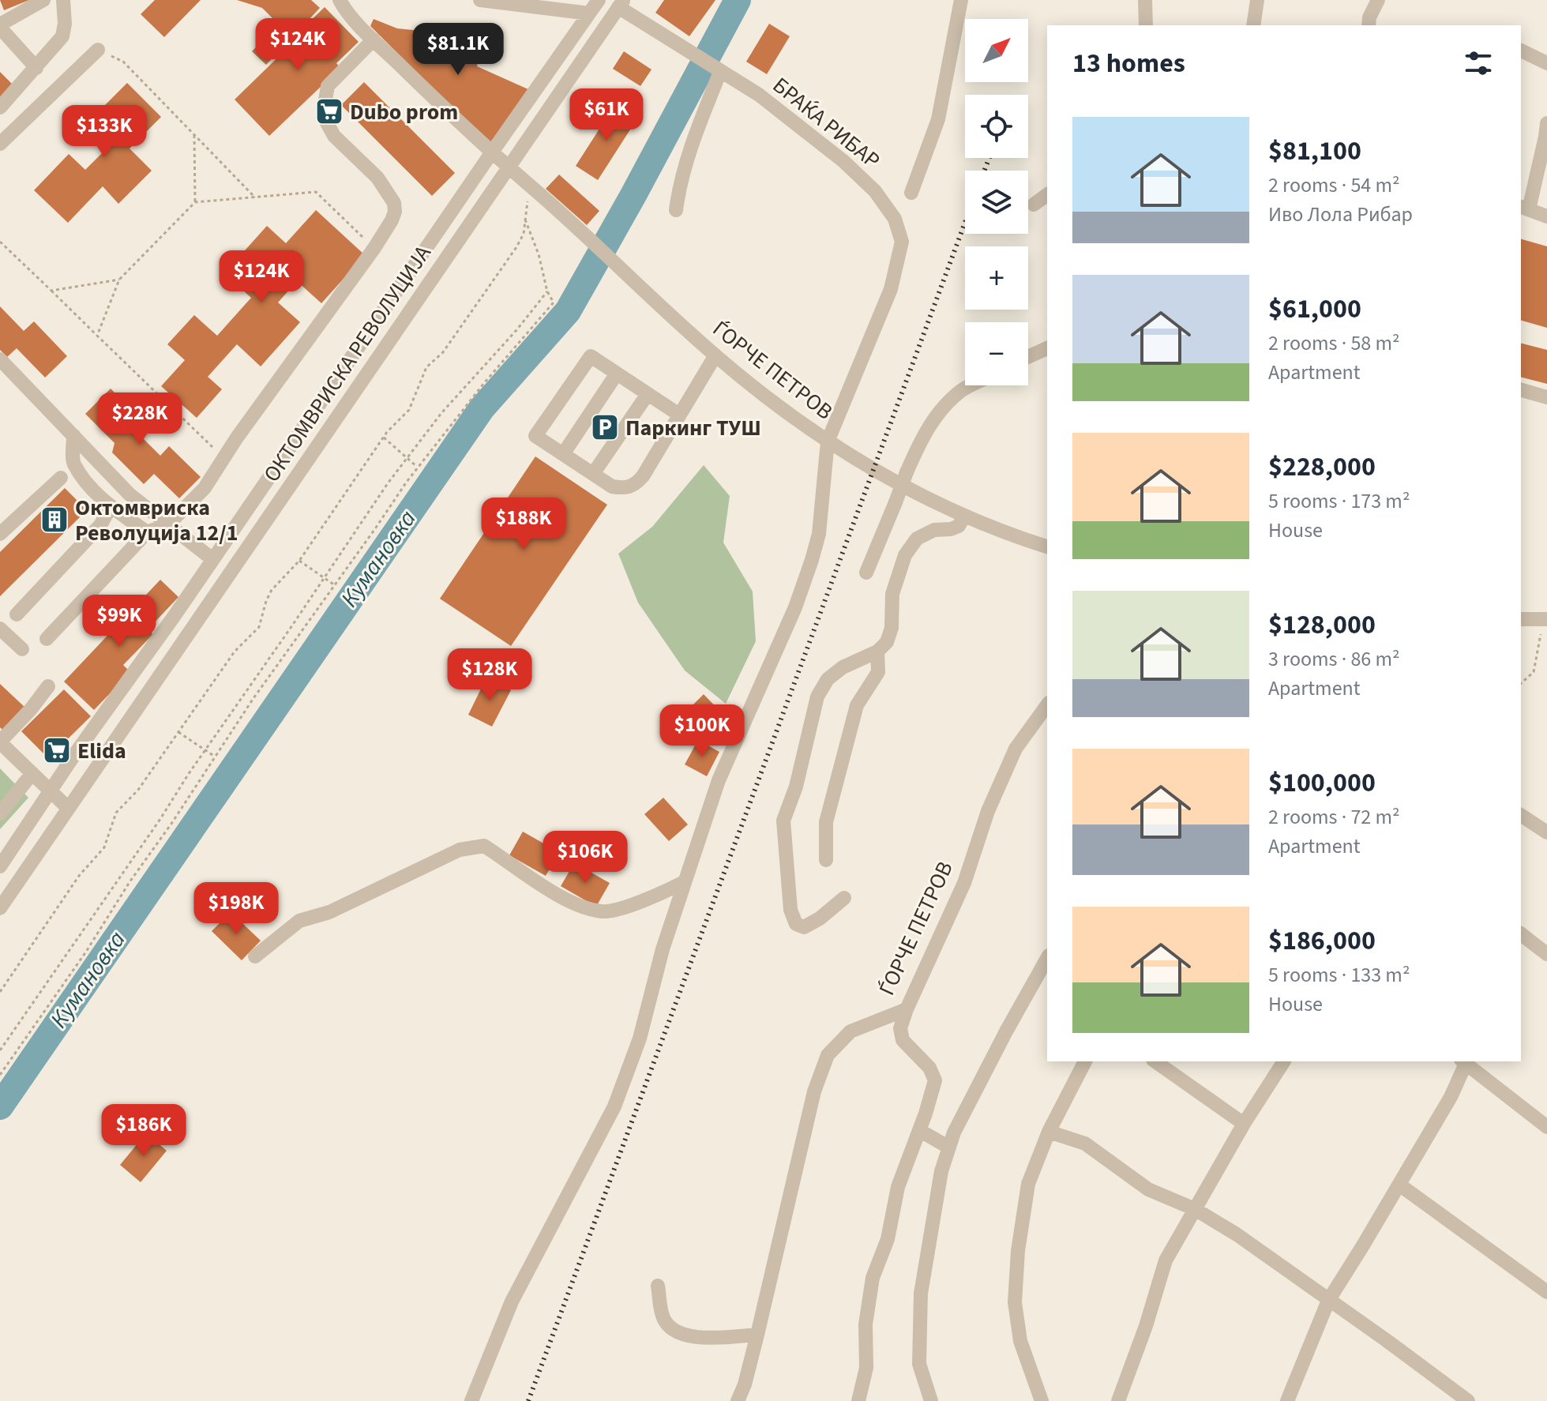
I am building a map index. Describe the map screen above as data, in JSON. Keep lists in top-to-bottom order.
{
  "streets": {
    "street": ["БРАЌА РИБАР", "ОКТОМВРИСКА РЕВОЛУЦИЈА", "ЃОРЧЕ ПЕТРОВ"]
  },
  "crossings": [
    ["БРАЌА РИБАР", "ОКТОМВРИСКА РЕВОЛУЦИЈА"],
    ["БРАЌА РИБАР", "ЃОРЧЕ ПЕТРОВ"],
    ["ОКТОМВРИСКА РЕВОЛУЦИЈА", "ЃОРЧЕ ПЕТРОВ"]
  ],
  "water": ["Кумановка"],
  "places": {
    "supermarket": ["Dubo prom", "Elida"],
    "parking": ["Паркинг ТУШ"],
    "building": ["Октомвриска Револуција 12/1"]
  },
  "north": "top right",
  "page": {
    "price": [
      "$124K",
      "$81.1K",
      "$61K",
      "$133K",
      "$124K",
      "$228K",
      "$188K",
      "$99K",
      "$128K",
      "$100K",
      "$106K",
      "$198K",
      "$186K"
    ],
    "map_buttons": ["+", "−"],
    "heading": "13 homes",
    "list": [
      {
        "name": "$81,100",
        "note": "2 rooms · 54 m² · Иво Лола Рибар"
      },
      {
        "name": "$61,000",
        "note": "2 rooms · 58 m² · Apartment"
      },
      {
        "name": "$228,000",
        "note": "5 rooms · 173 m² · House"
      },
      {
        "name": "$128,000",
        "note": "3 rooms · 86 m² · Apartment"
      },
      {
        "name": "$100,000",
        "note": "2 rooms · 72 m² · Apartment"
      },
      {
        "name": "$186,000",
        "note": "5 rooms · 133 m² · House"
      }
    ]
  }
}
